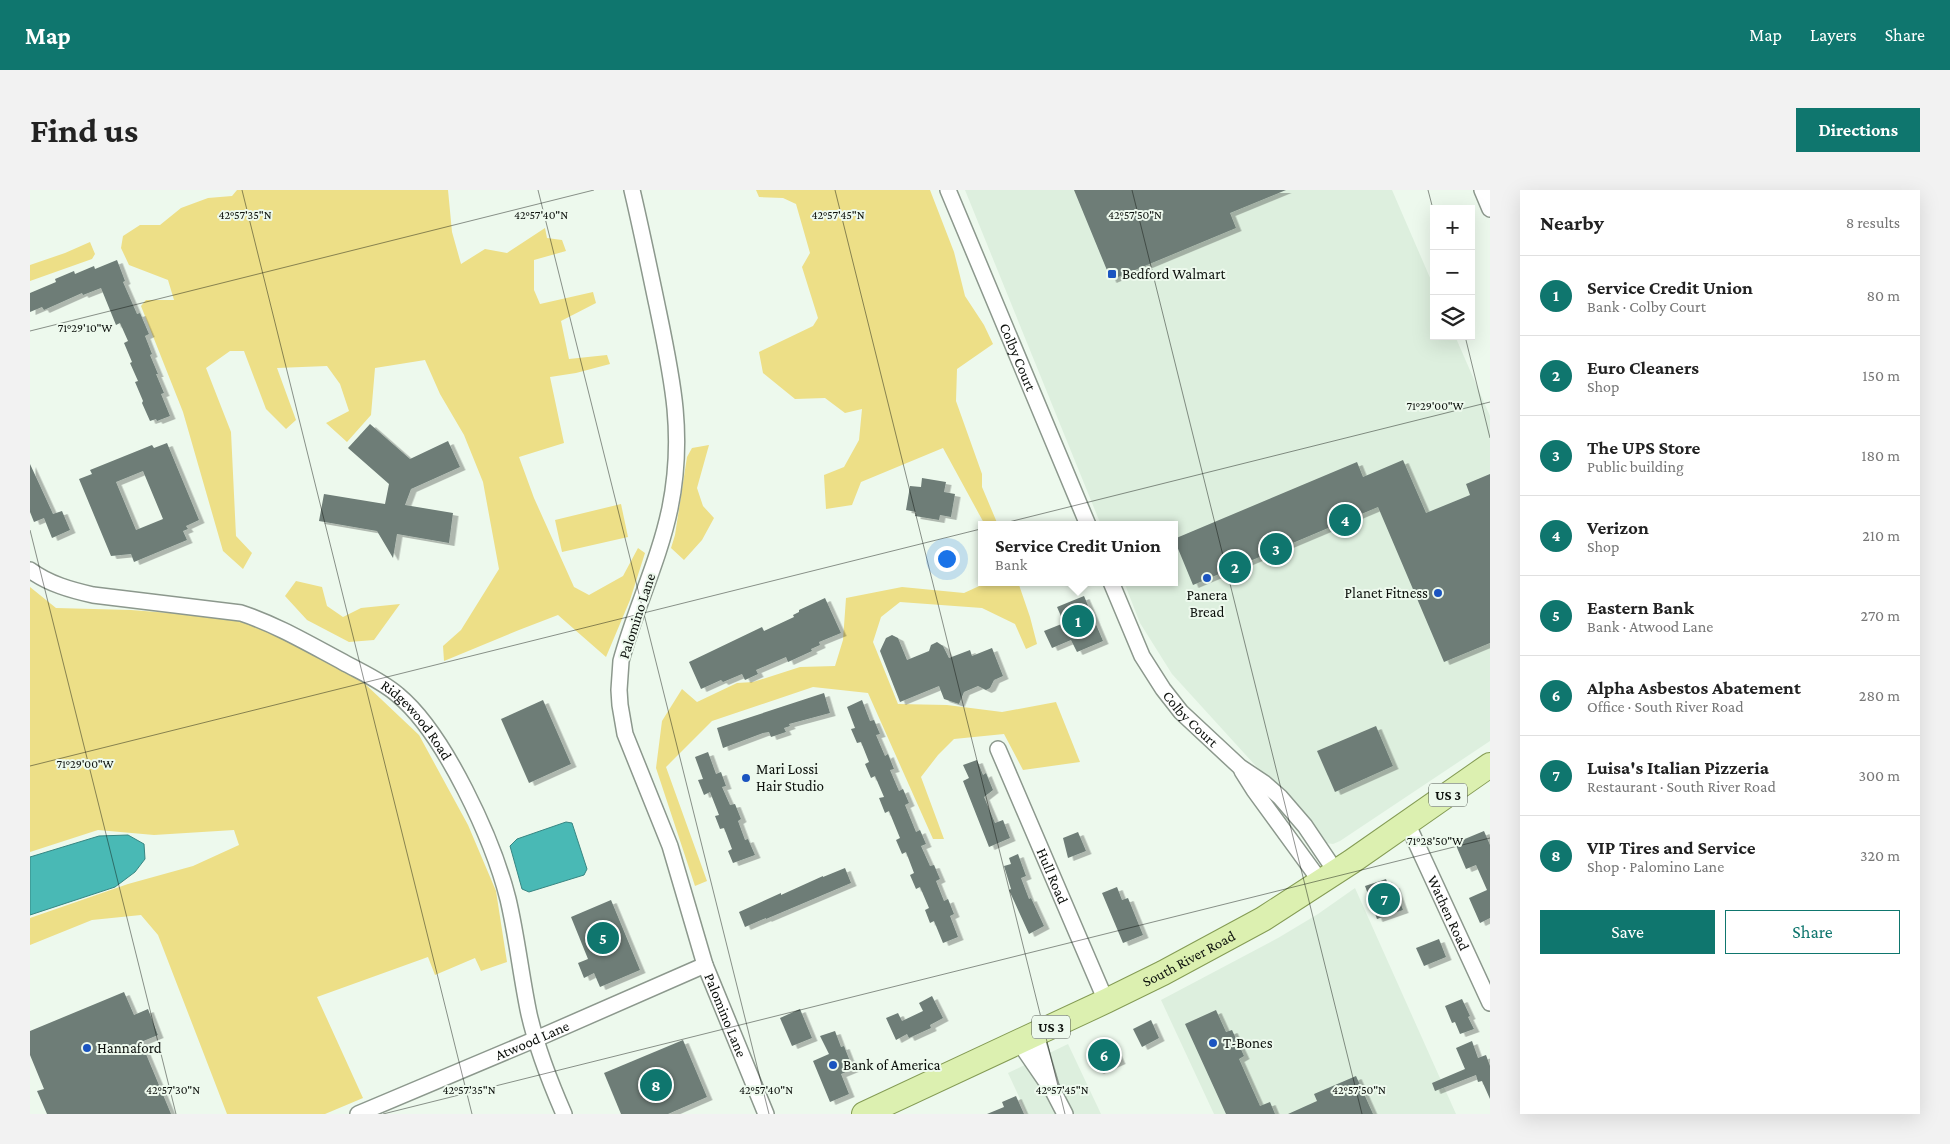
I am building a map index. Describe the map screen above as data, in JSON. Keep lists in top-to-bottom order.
{
  "streets": {
    "main road": ["US 3", "South River Road"],
    "street": [
      "Colby Court",
      "Palomino Lane",
      "Ridgewood Road",
      "Hull Road",
      "Wathen Road",
      "Atwood Lane"
    ]
  },
  "crossings": [
    ["Colby Court", "South River Road"],
    ["Palomino Lane", "Atwood Lane"],
    ["Ridgewood Road", "Atwood Lane"],
    ["Hull Road", "South River Road"],
    ["Wathen Road", "South River Road"]
  ],
  "places": {
    "transit": ["Bedford Walmart"],
    "other": [
      "Panera Bread",
      "Planet Fitness",
      "Mari Lossi Hair Studio",
      "T-Bones",
      "Hannaford",
      "Bank of America"
    ]
  },
  "page": {
    "header": "Map",
    "nav": ["Map", "Layers", "Share"],
    "buttons": [
      "Directions",
      ["Save", "Share"]
    ],
    "title": "Find us",
    "heading": ["Nearby", "8 results"],
    "map_buttons": ["+", "−"],
    "list": [
      {
        "mark": "1",
        "name": "Service Credit Union",
        "note": "Bank · Colby Court",
        "value": "80 m"
      },
      {
        "mark": "2",
        "name": "Euro Cleaners",
        "note": "Shop",
        "value": "150 m"
      },
      {
        "mark": "3",
        "name": "The UPS Store",
        "note": "Public building",
        "value": "180 m"
      },
      {
        "mark": "4",
        "name": "Verizon",
        "note": "Shop",
        "value": "210 m"
      },
      {
        "mark": "5",
        "name": "Eastern Bank",
        "note": "Bank · Atwood Lane",
        "value": "270 m"
      },
      {
        "mark": "6",
        "name": "Alpha Asbestos Abatement",
        "note": "Office · South River Road",
        "value": "280 m"
      },
      {
        "mark": "7",
        "name": "Luisa's Italian Pizzeria",
        "note": "Restaurant · South River Road",
        "value": "300 m"
      },
      {
        "mark": "8",
        "name": "VIP Tires and Service",
        "note": "Shop · Palomino Lane",
        "value": "320 m"
      }
    ],
    "pins": [
      "4",
      "3",
      "2",
      "1",
      "7",
      "5",
      "6",
      "8"
    ],
    "popup": ["Service Credit Union", "Bank"]
  },
  "coordinates": [
    "42°57'35\"N",
    "42°57'40\"N",
    "42°57'45\"N",
    "42°57'50\"N",
    "71°29'10\"W",
    "71°29'00\"W",
    "71°28'50\"W",
    "42°57'30\"N"
  ]
}
